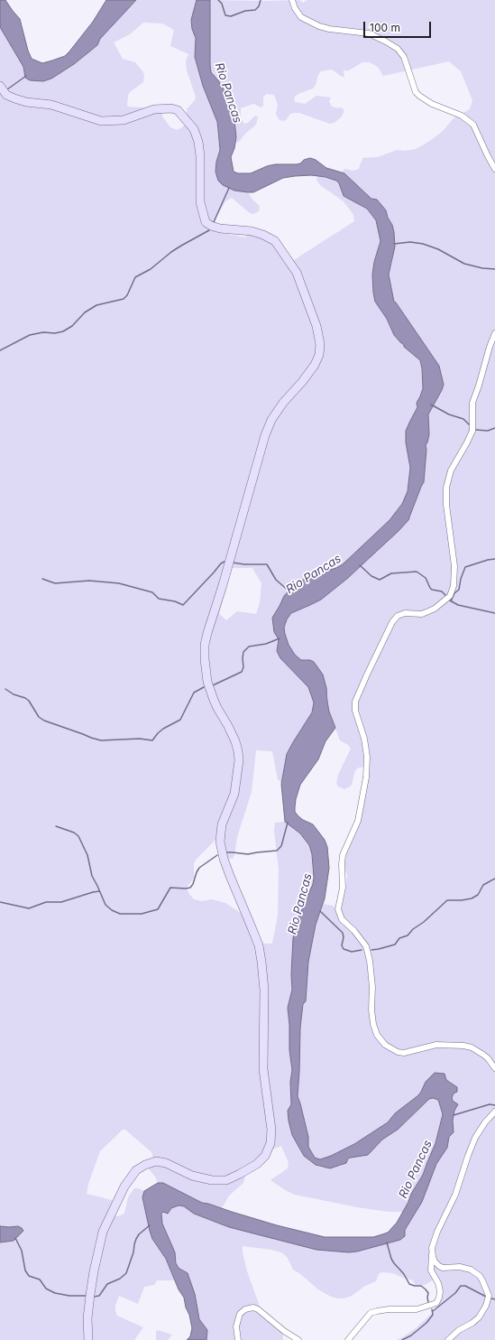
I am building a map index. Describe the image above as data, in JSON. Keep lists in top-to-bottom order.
{
  "water": ["Rio Pancas"],
  "scale_bar": "100 m"
}
